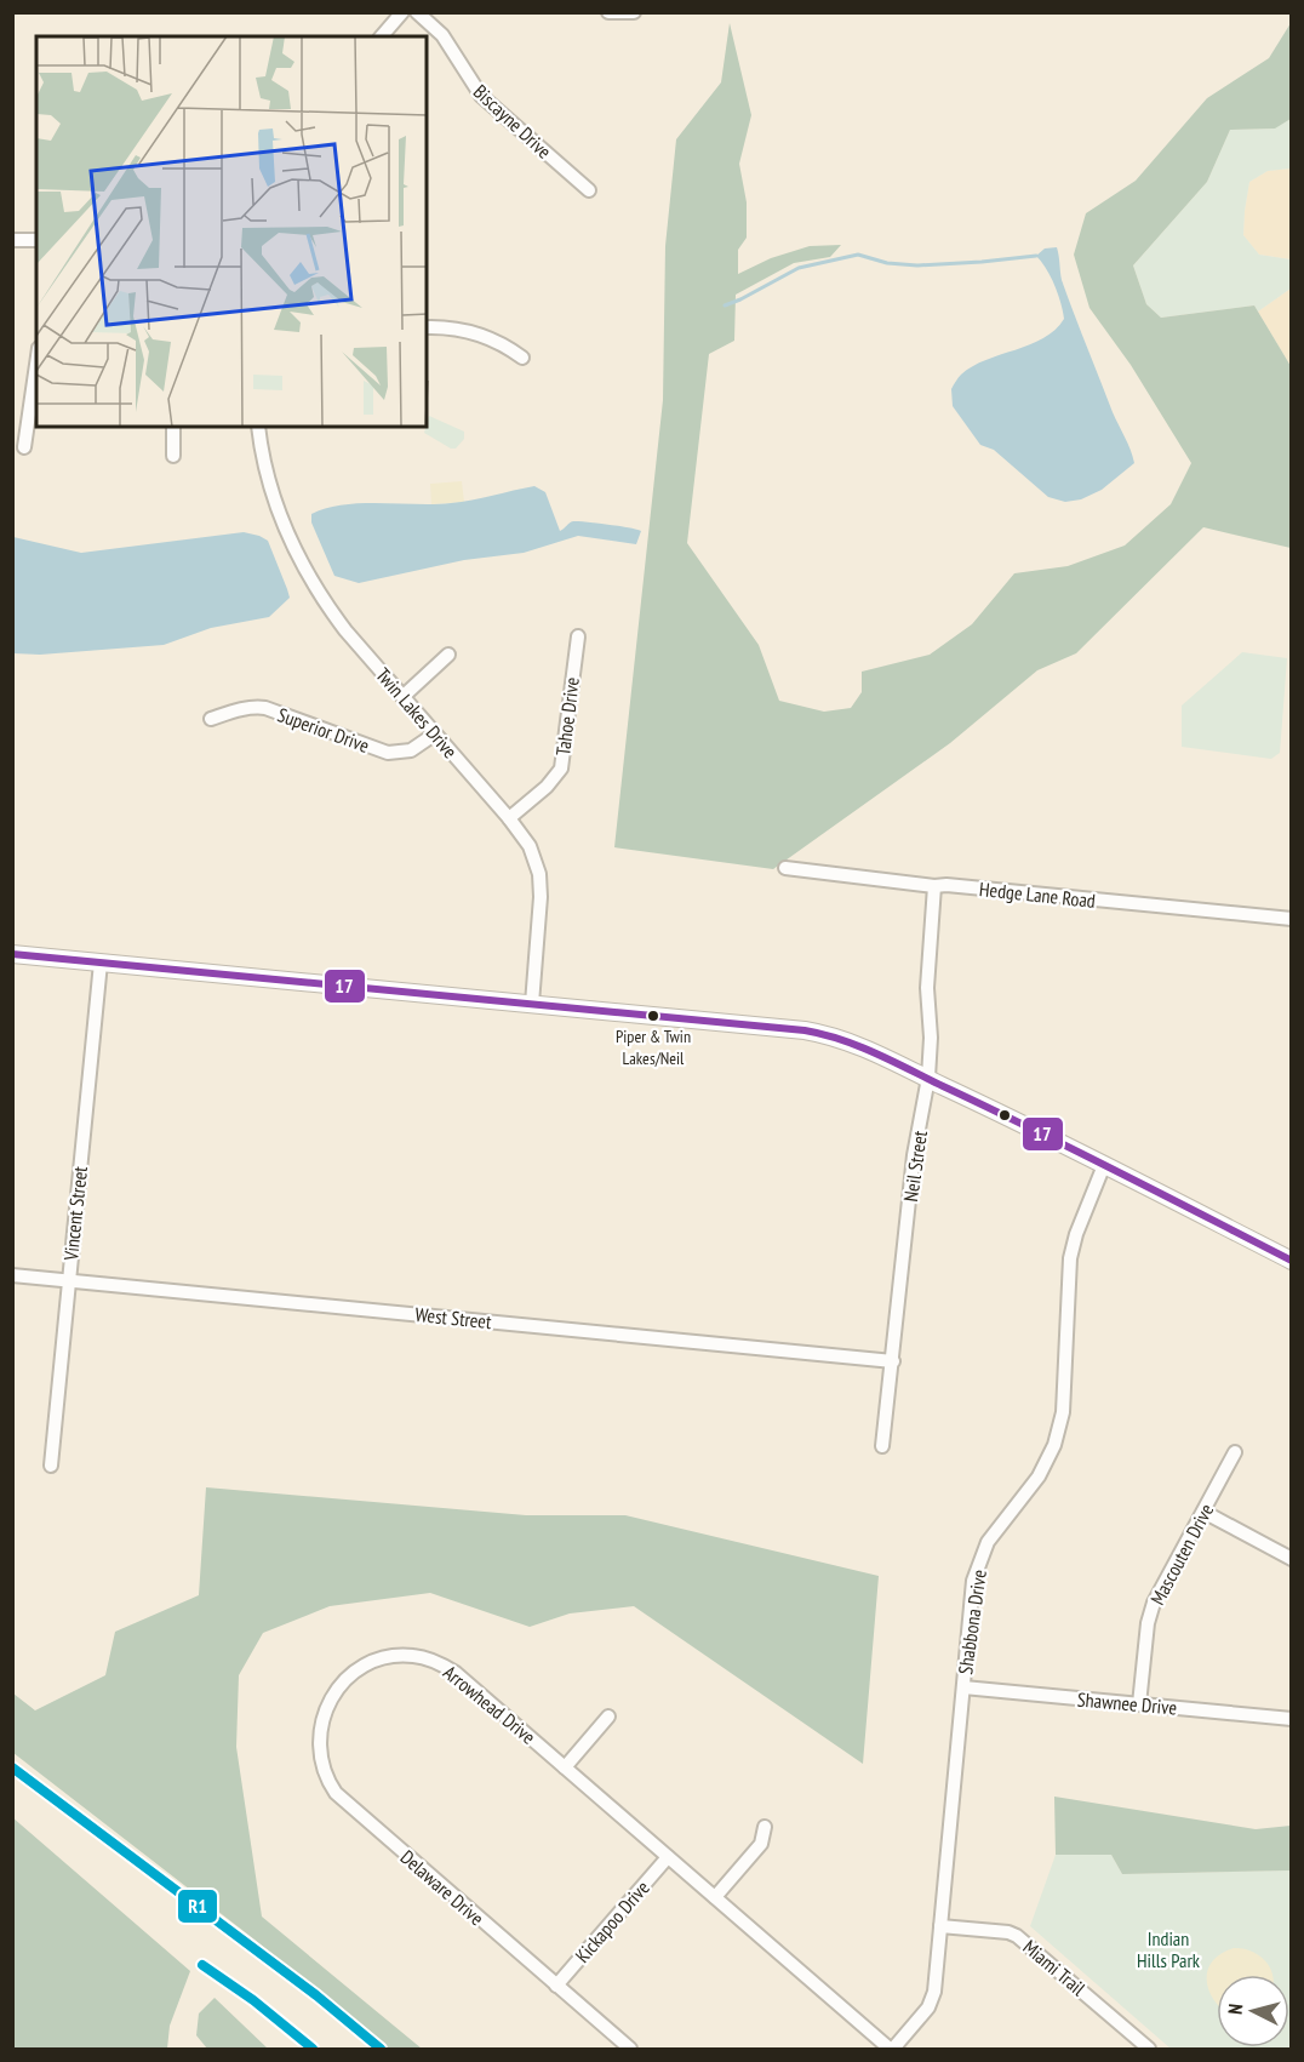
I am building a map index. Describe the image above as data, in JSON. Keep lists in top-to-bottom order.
{
  "streets": {
    "street": [
      "Biscayne Drive",
      "Twin Lakes Drive",
      "Tahoe Drive",
      "Superior Drive",
      "Hedge Lane Road",
      "Neil Street",
      "Vincent Street",
      "West Street",
      "Mascouten Drive",
      "Shabbona Drive",
      "Shawnee Drive",
      "Arrowhead Drive",
      "Delaware Drive",
      "Kickapoo Drive",
      "Miami Trail"
    ]
  },
  "crossings": [
    ["Twin Lakes Drive", "Tahoe Drive"],
    ["Twin Lakes Drive", "Superior Drive"],
    ["Hedge Lane Road", "Neil Street"],
    ["Neil Street", "West Street"],
    ["Vincent Street", "West Street"],
    ["Mascouten Drive", "Shawnee Drive"],
    ["Shabbona Drive", "Shawnee Drive"],
    ["Shabbona Drive", "Arrowhead Drive"],
    ["Shabbona Drive", "Miami Trail"],
    ["Arrowhead Drive", "Delaware Drive"],
    ["Arrowhead Drive", "Kickapoo Drive"],
    ["Delaware Drive", "Kickapoo Drive"]
  ],
  "parks": ["Indian Hills Park"],
  "places": ["Piper & Twin Lakes/Neil"],
  "lines": ["transit line 17", "transit line R1"],
  "north": "left"
}
